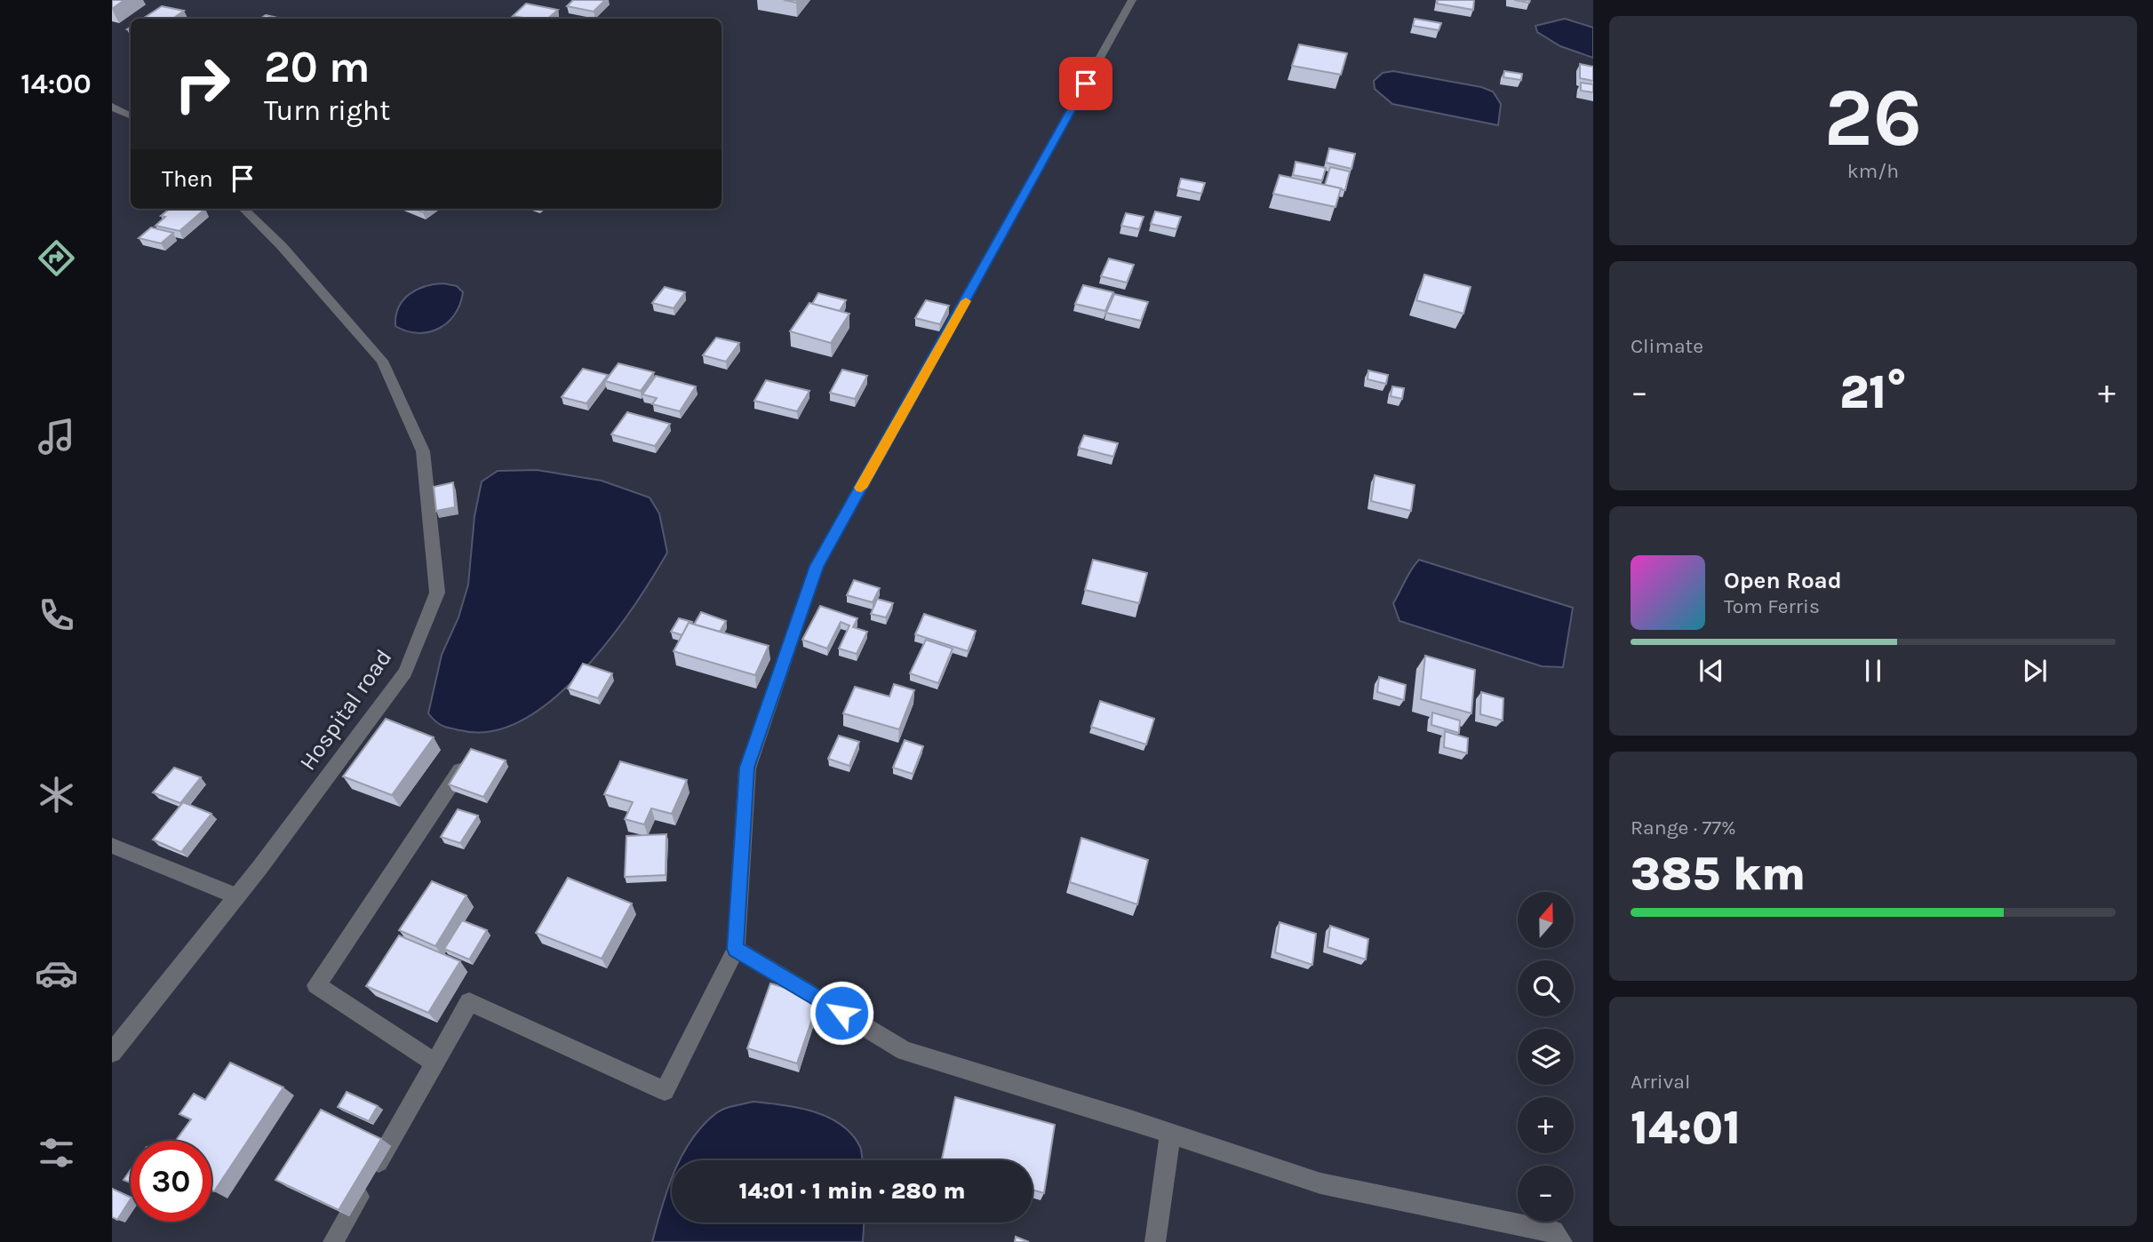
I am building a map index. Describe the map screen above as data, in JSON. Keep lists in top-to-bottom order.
{
  "streets": {
    "street": ["Hospital road"]
  },
  "north": "top",
  "page": {
    "tabs": "14:00",
    "tile": [
      ["26", "km/h"],
      "Climate",
      ["Range · 77%", "385 km"],
      ["Arrival", "14:01"]
    ],
    "turn": ["20 m", "Turn right"],
    "then": "Then",
    "heat": ["−", "21°", "+"],
    "song": ["Open Road", "Tom Ferris"],
    "map_buttons": ["+", "−"],
    "limit": "30",
    "trip": "14:01 · 1 min · 280 m"
  }
}
